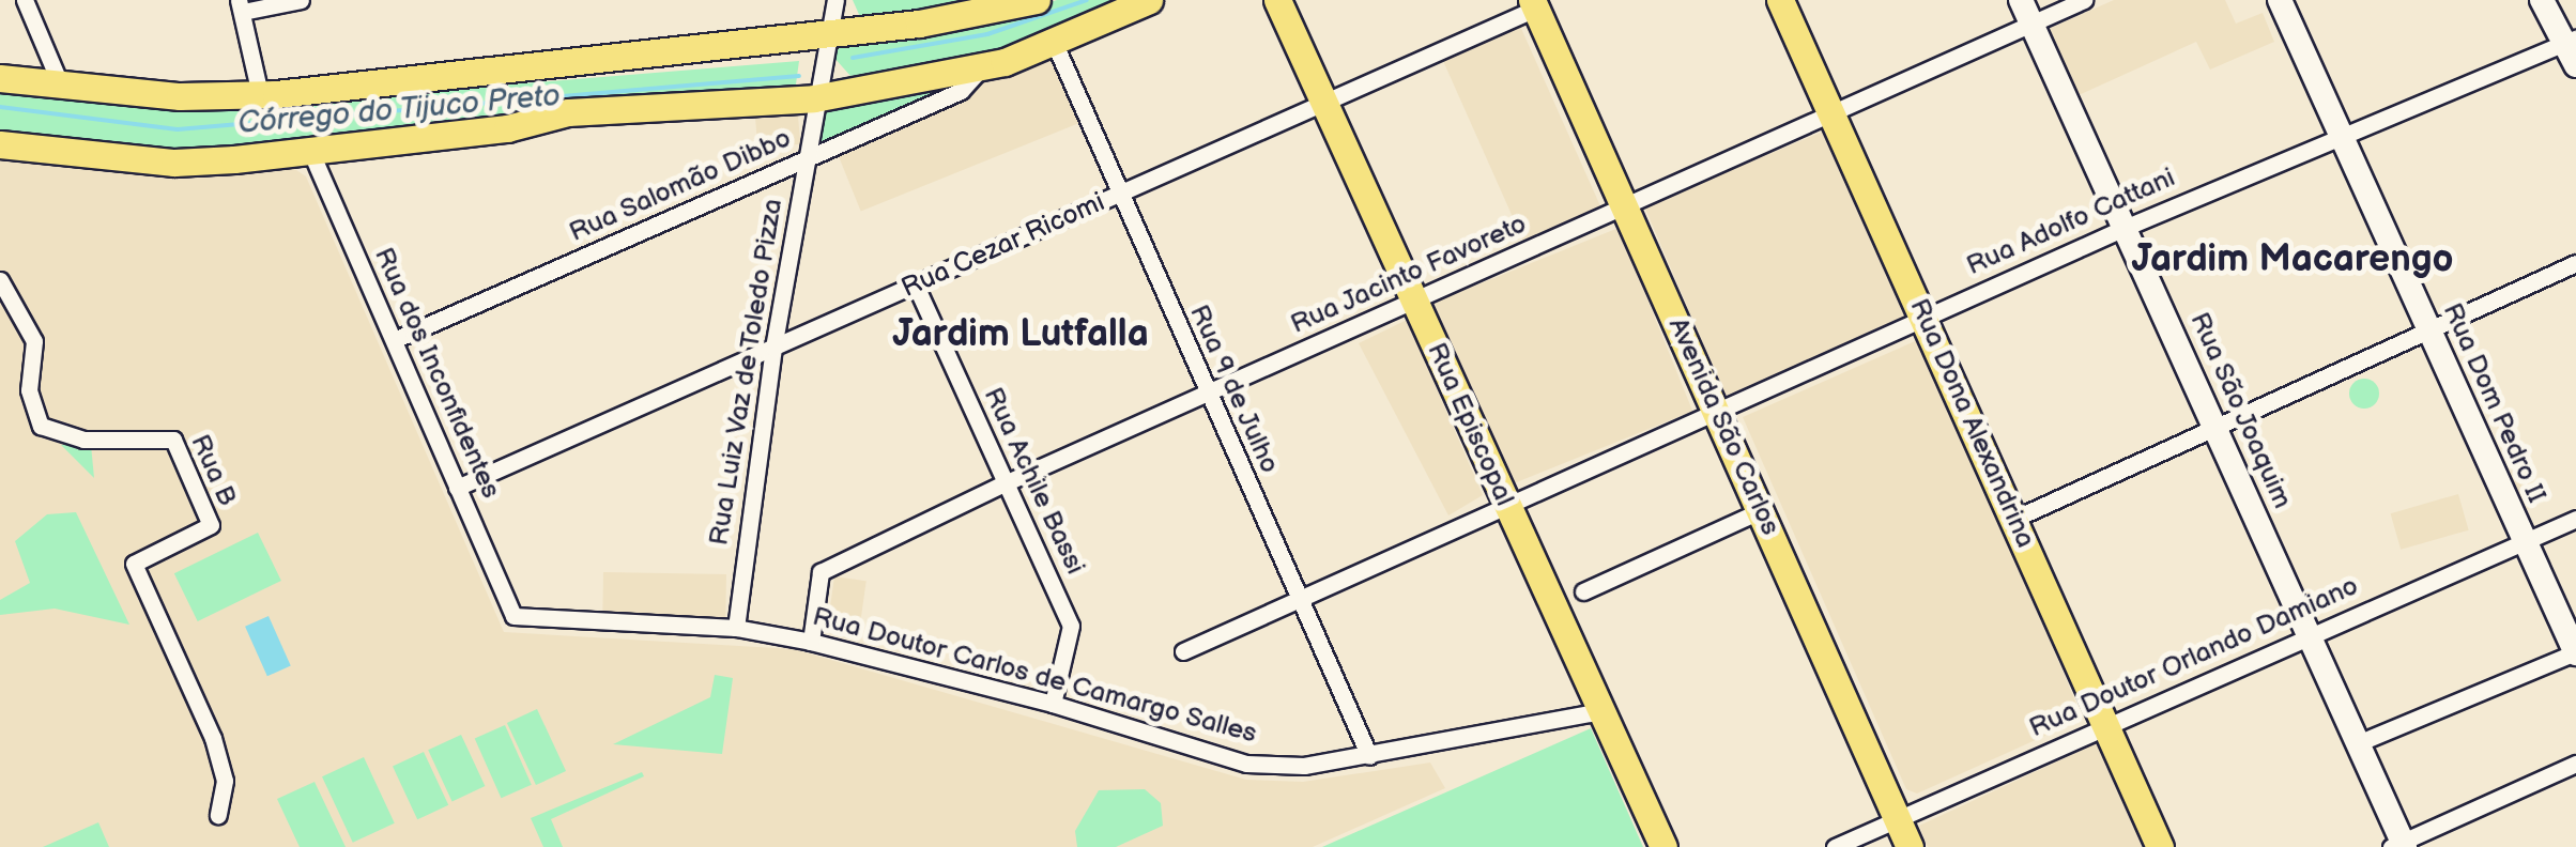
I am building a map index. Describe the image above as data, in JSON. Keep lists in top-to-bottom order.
{
  "streets": {
    "main road": [
      "Rua Dom Pedro II",
      "Rua São Joaquim",
      "Rua Dona Alexandrina",
      "Rua Episcopal",
      "Avenida São Carlos"
    ],
    "street": [
      "Rua Salomão Dibbo",
      "Rua Adolfo Cattani",
      "Rua Cezar Ricomi",
      "Rua Jacinto Favoreto",
      "Rua Luiz Vaz de Toledo Pizza",
      "Rua dos Inconfidentes",
      "Rua 9 de Julho",
      "Rua B",
      "Rua Achile Bassi",
      "Rua Doutor Orlando Damiano",
      "Rua Doutor Carlos de Camargo Salles"
    ]
  },
  "crossings": [
    ["Rua Salomão Dibbo", "Rua Luiz Vaz de Toledo Pizza"],
    ["Rua Salomão Dibbo", "Rua dos Inconfidentes"],
    ["Rua Adolfo Cattani", "Rua 9 de Julho"],
    ["Rua Adolfo Cattani", "Rua Dom Pedro II"],
    ["Rua Adolfo Cattani", "Rua São Joaquim"],
    ["Rua Adolfo Cattani", "Rua Dona Alexandrina"],
    ["Rua Adolfo Cattani", "Rua Episcopal"],
    ["Rua Adolfo Cattani", "Avenida São Carlos"],
    ["Rua Cezar Ricomi", "Rua Luiz Vaz de Toledo Pizza"],
    ["Rua Cezar Ricomi", "Rua dos Inconfidentes"],
    ["Rua Cezar Ricomi", "Rua 9 de Julho"],
    ["Rua Cezar Ricomi", "Rua Episcopal"],
    ["Rua Cezar Ricomi", "Avenida São Carlos"],
    ["Rua Cezar Ricomi", "Rua Achile Bassi"],
    ["Rua Jacinto Favoreto", "Rua 9 de Julho"],
    ["Rua Jacinto Favoreto", "Rua São Joaquim"],
    ["Rua Jacinto Favoreto", "Rua Dona Alexandrina"],
    ["Rua Jacinto Favoreto", "Rua Episcopal"],
    ["Rua Jacinto Favoreto", "Avenida São Carlos"],
    ["Rua Jacinto Favoreto", "Rua Achile Bassi"],
    ["Rua Jacinto Favoreto", "Rua Doutor Carlos de Camargo Salles"],
    ["Rua Luiz Vaz de Toledo Pizza", "Rua Doutor Carlos de Camargo Salles"],
    ["Rua dos Inconfidentes", "Rua Doutor Carlos de Camargo Salles"],
    ["Rua 9 de Julho", "Rua Doutor Carlos de Camargo Salles"],
    ["Rua Dom Pedro II", "Rua Doutor Orlando Damiano"],
    ["Rua São Joaquim", "Rua Doutor Orlando Damiano"],
    ["Rua Dona Alexandrina", "Rua Doutor Orlando Damiano"],
    ["Rua Episcopal", "Rua Doutor Carlos de Camargo Salles"],
    ["Avenida São Carlos", "Rua Doutor Orlando Damiano"],
    ["Rua Achile Bassi", "Rua Doutor Carlos de Camargo Salles"]
  ],
  "districts": ["Jardim Macarengo", "Jardim Lutfalla"],
  "water": ["Córrego do Tijuco Preto"]
}
